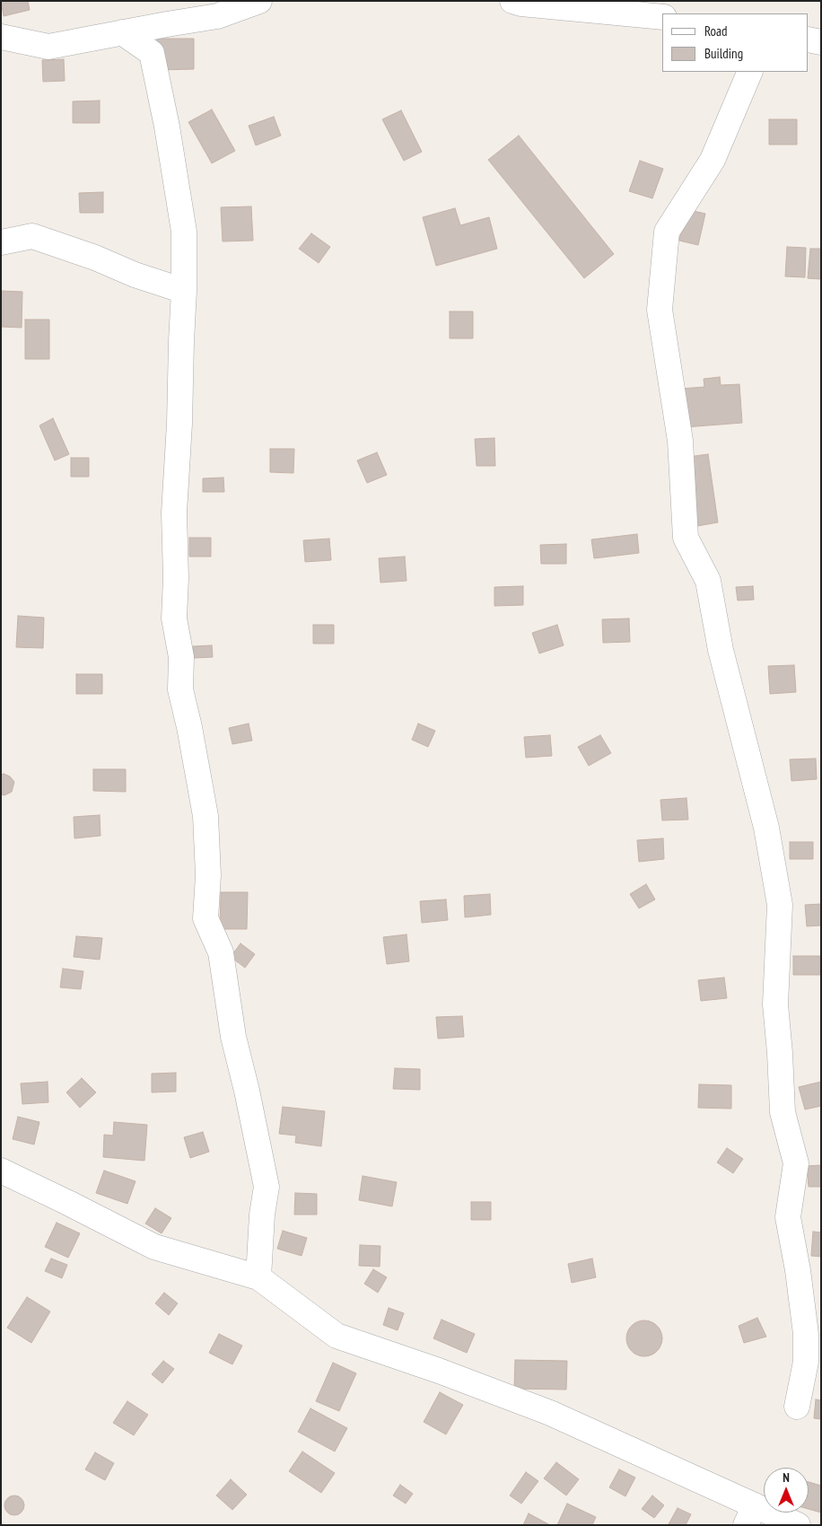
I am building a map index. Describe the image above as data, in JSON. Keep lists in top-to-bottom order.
{
  "legend": ["Road", "Building"],
  "north": "top"
}
